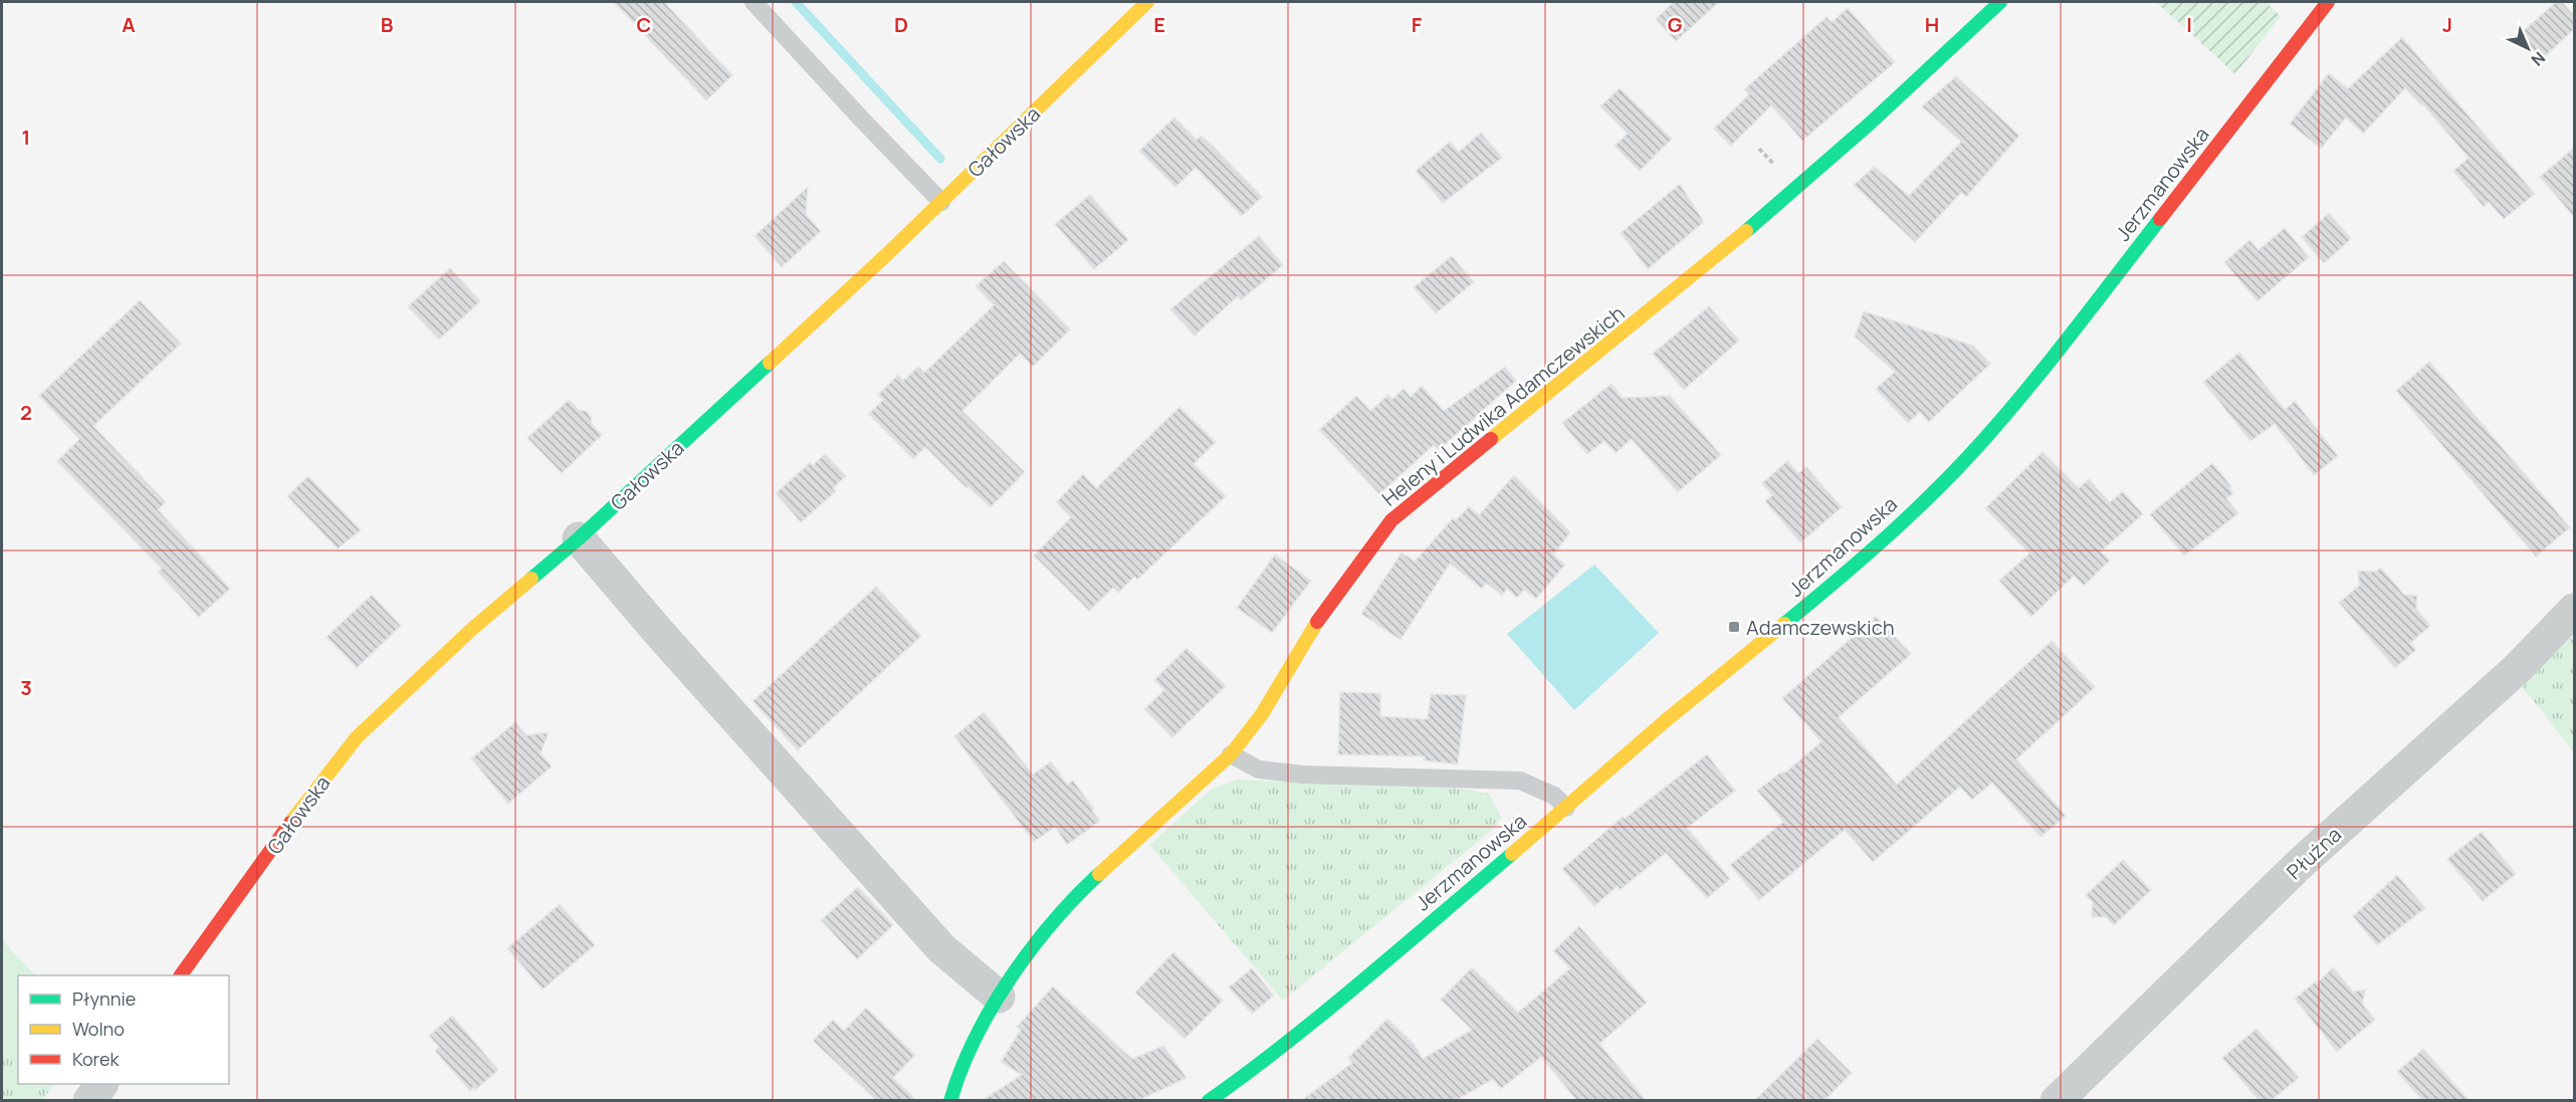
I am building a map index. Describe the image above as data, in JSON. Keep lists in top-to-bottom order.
{
  "streets": {
    "street": [
      "Gałowska",
      "Jerzmanowska",
      "Heleny i Ludwika Adamczewskich",
      "Płużna"
    ]
  },
  "places": {
    "transit": ["Adamczewskich"]
  },
  "legend": ["Płynnie", "Wolno", "Korek"],
  "north": "bottom right",
  "grid": {
    "columns": [
      "A",
      "B",
      "C",
      "D",
      "E",
      "F",
      "G",
      "H",
      "I",
      "J"
    ],
    "rows": ["1", "2", "3"]
  }
}
